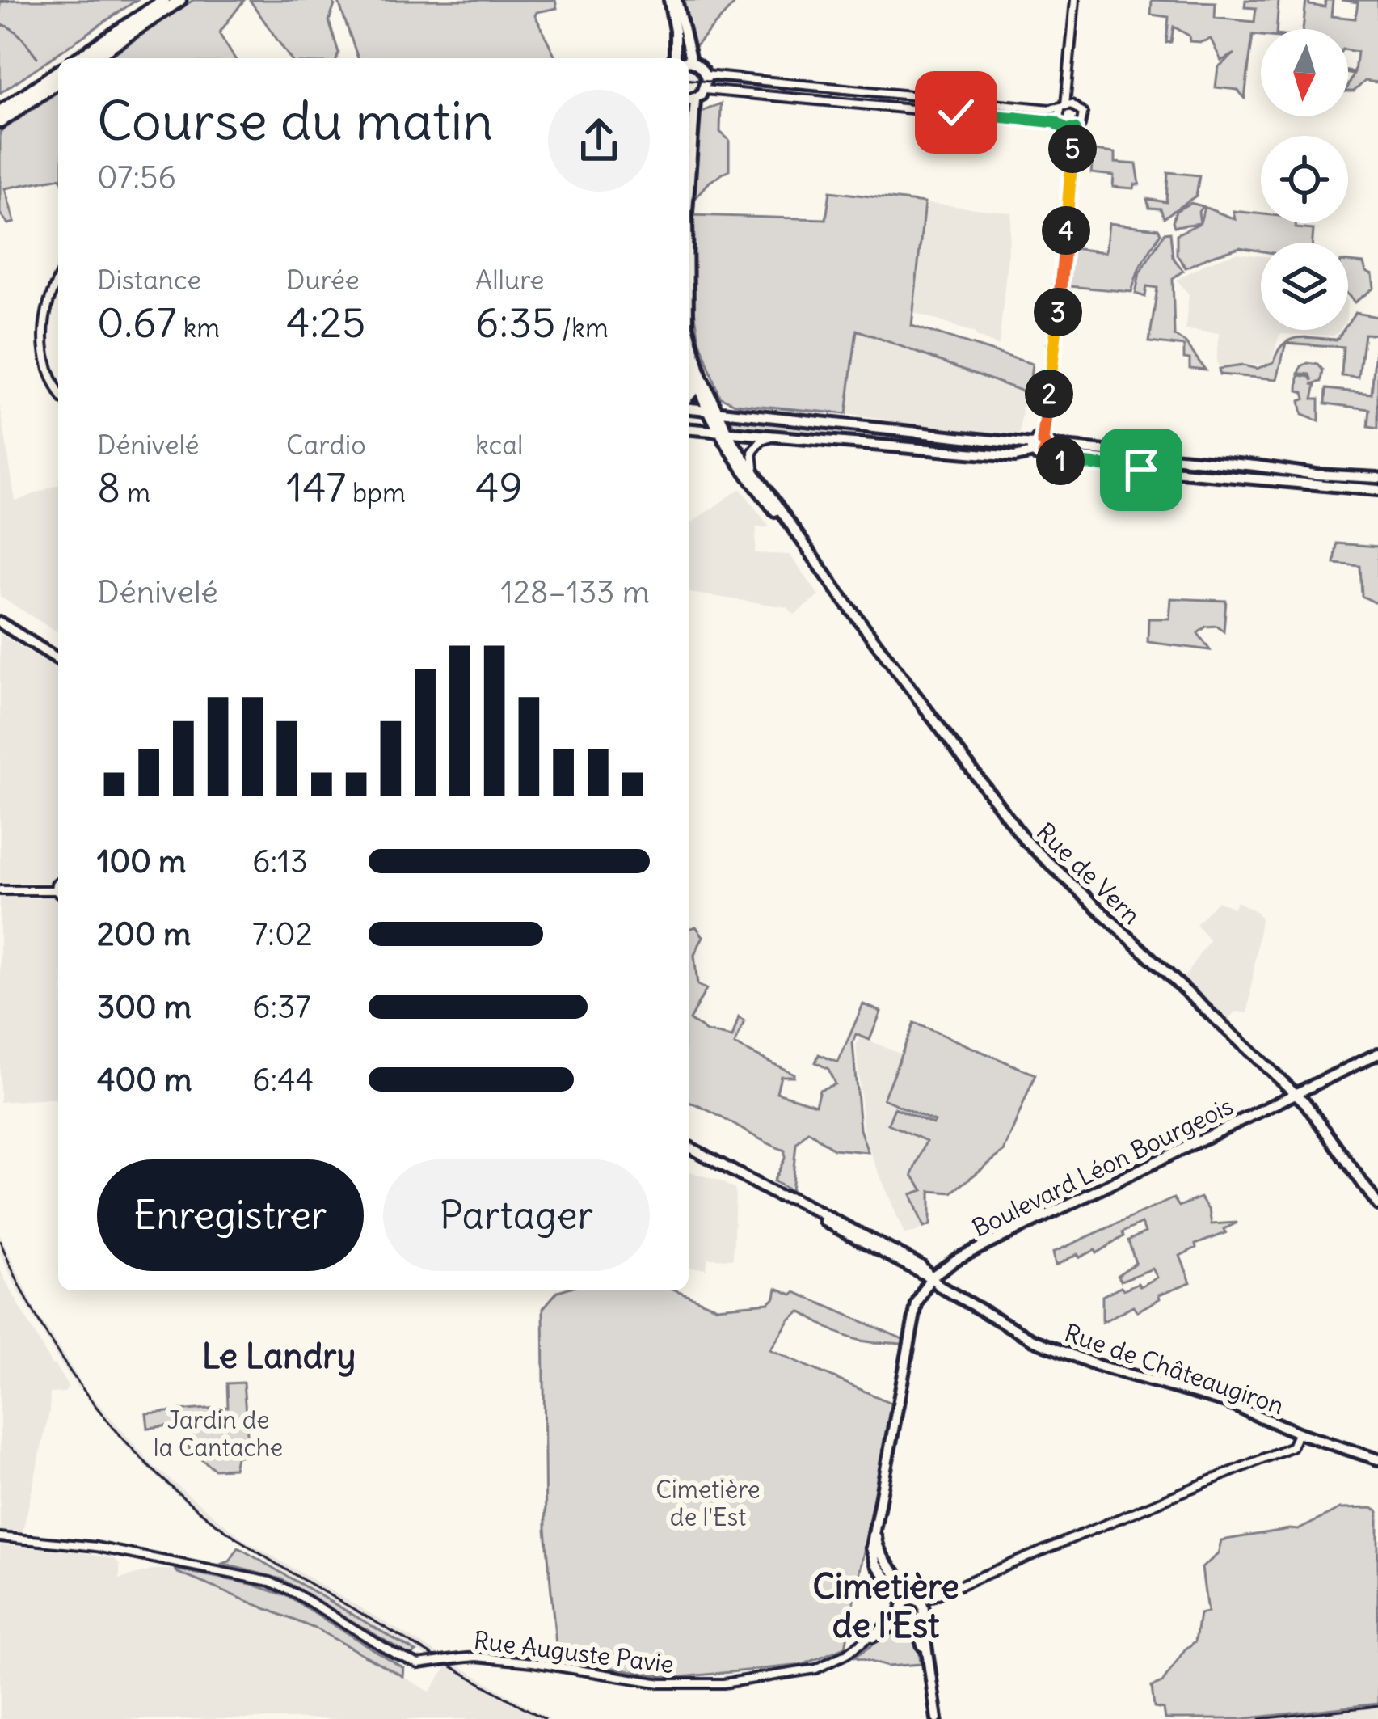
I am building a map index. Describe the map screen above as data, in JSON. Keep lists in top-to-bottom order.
{
  "streets": {
    "main road": ["Rue de Vern", "Boulevard Léon Bourgeois", "Rue de Châteaugiron"],
    "street": ["Rue Auguste Pavie"]
  },
  "crossings": [
    ["Rue de Vern", "Boulevard Léon Bourgeois"],
    ["Boulevard Léon Bourgeois", "Rue de Châteaugiron"]
  ],
  "districts": ["Le Landry", "Cimetière de l'Est"],
  "parks": ["Jardin de la Cantache", "Cimetière de l'Est"],
  "north": "bottom",
  "page": {
    "heading": ["Course du matin", "07:56"],
    "pins": [
      "5",
      "4",
      "3",
      "2",
      "1"
    ],
    "stats": [
      ["Distance", "0.67 km"],
      ["Durée", "4:25"],
      ["Allure", "6:35 /km"],
      ["Dénivelé", "8 m"],
      ["Cardio", "147 bpm"],
      ["kcal", "49"]
    ],
    "chart": ["Dénivelé", "128–133 m"],
    "list": [
      {
        "name": "100 m",
        "note": "6:13"
      },
      {
        "name": "200 m",
        "note": "7:02"
      },
      {
        "name": "300 m",
        "note": "6:37"
      },
      {
        "name": "400 m",
        "note": "6:44"
      }
    ],
    "buttons": ["Enregistrer", "Partager"]
  }
}
